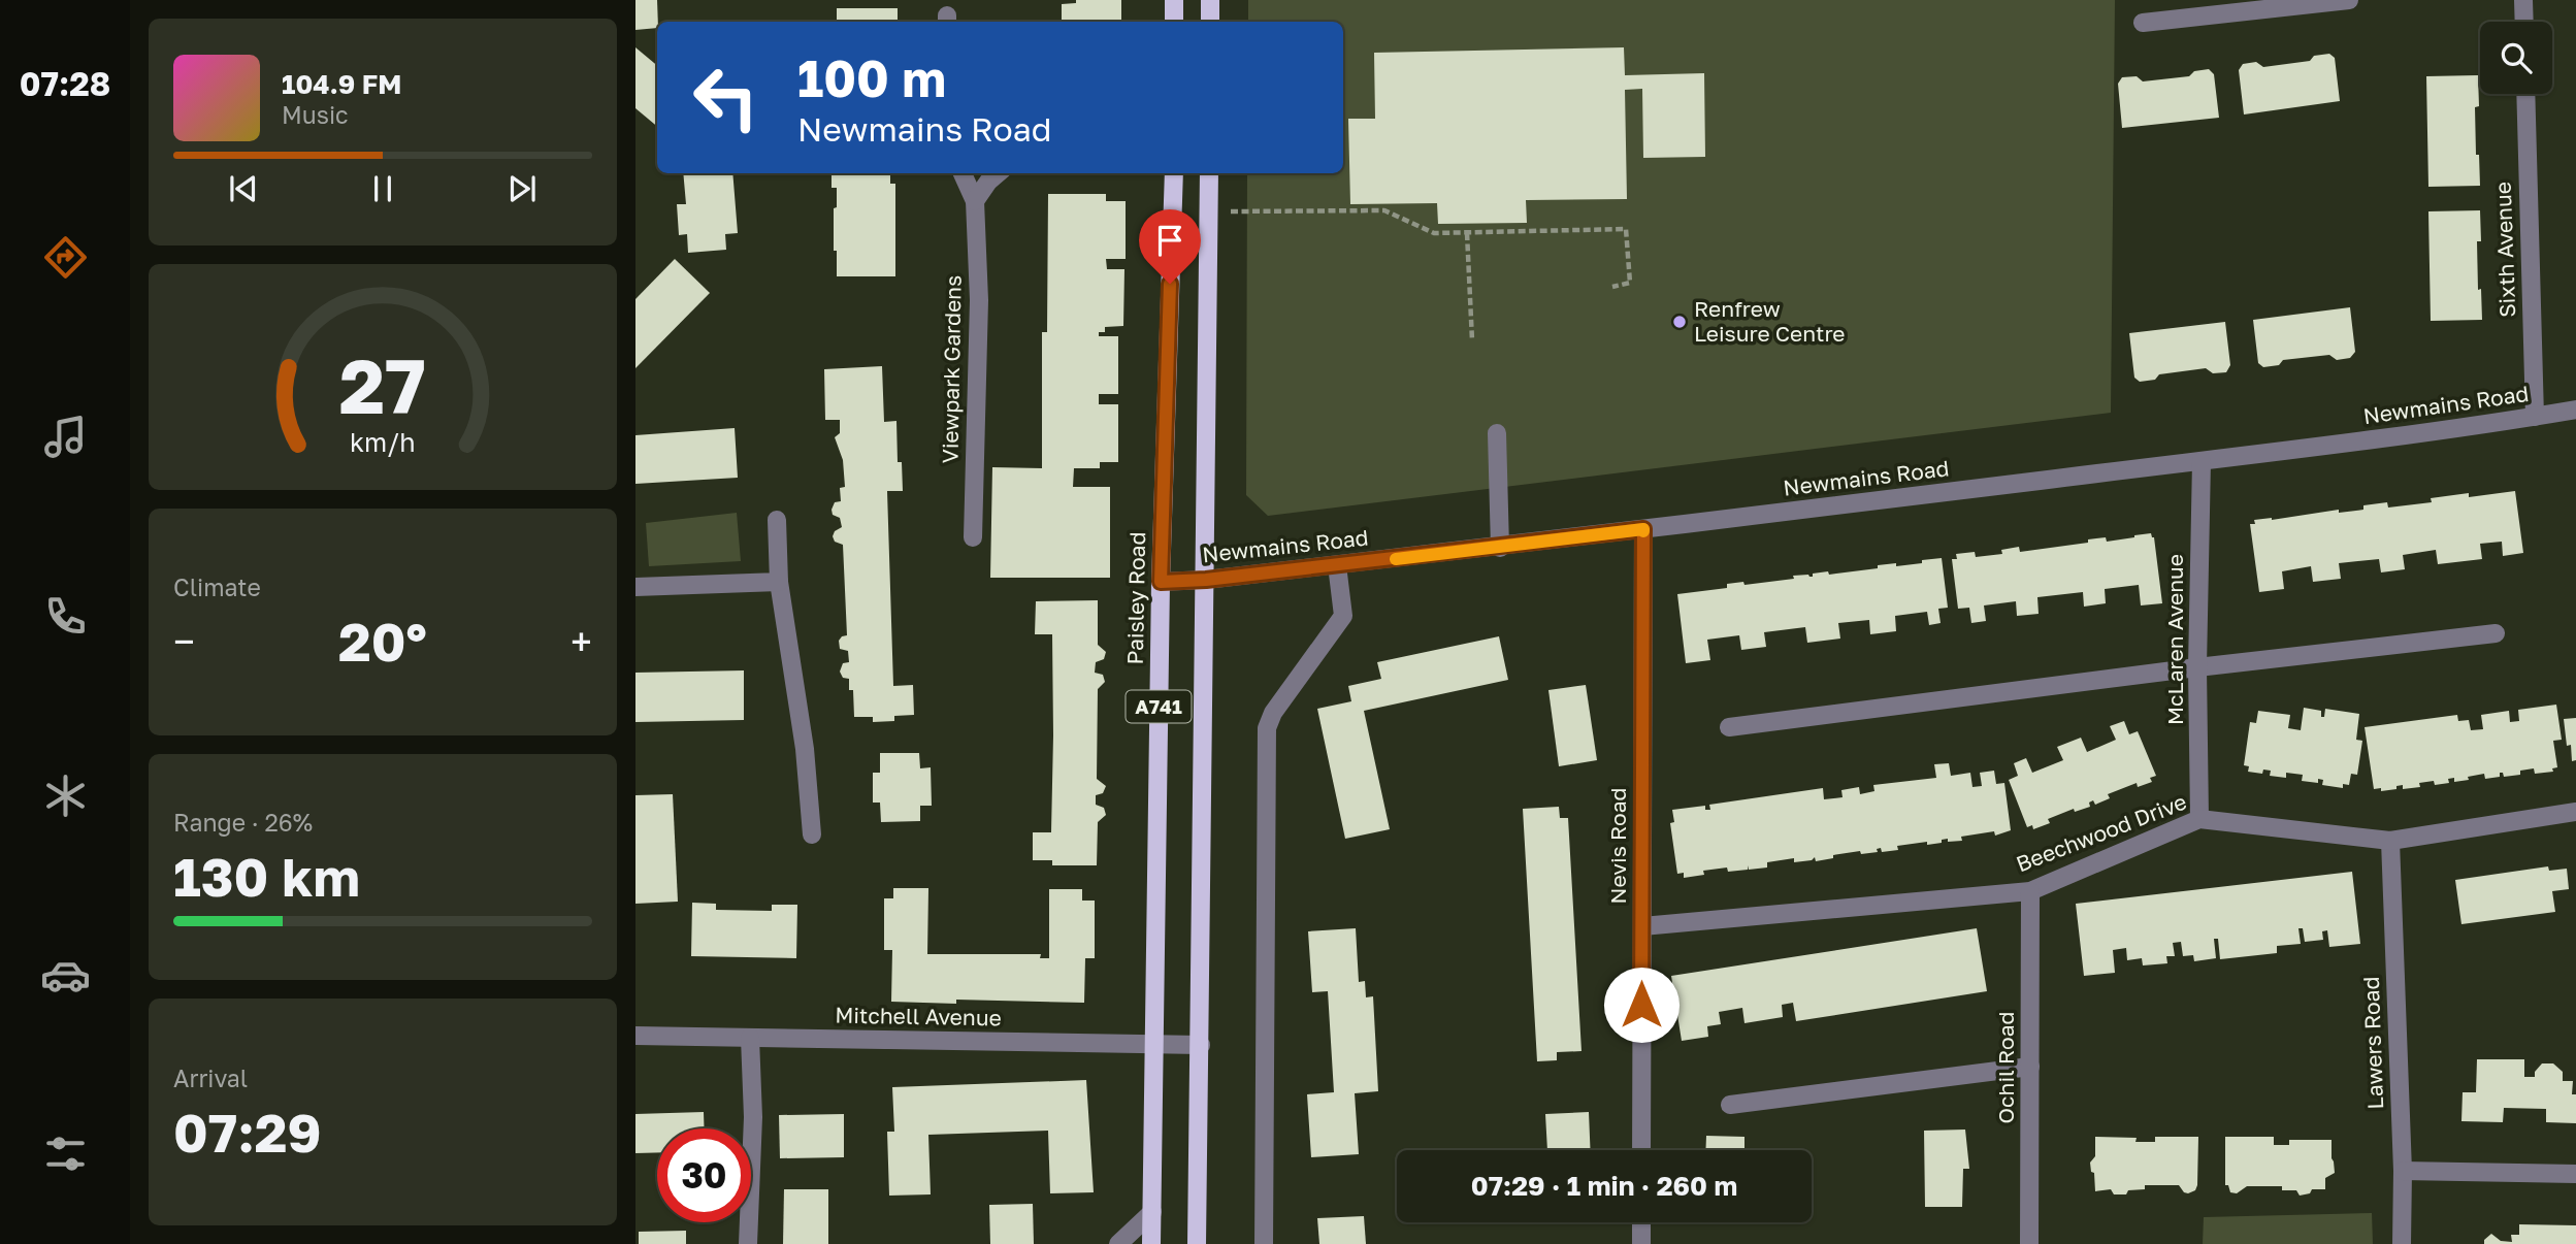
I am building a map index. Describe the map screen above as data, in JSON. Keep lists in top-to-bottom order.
{
  "streets": {
    "main road": ["Paisley Road", "A741"],
    "street": [
      "Sixth Avenue",
      "Viewpark Gardens",
      "Newmains Road",
      "McLaren Avenue",
      "Beechwood Drive",
      "Nevis Road",
      "Mitchell Avenue",
      "Lawers Road",
      "Ochil Road"
    ]
  },
  "crossings": [
    ["Sixth Avenue", "Newmains Road"],
    ["Newmains Road", "Paisley Road"],
    ["Newmains Road", "McLaren Avenue"],
    ["Newmains Road", "A741"],
    ["Newmains Road", "Nevis Road"],
    ["Paisley Road", "Mitchell Avenue"],
    ["McLaren Avenue", "Beechwood Drive"],
    ["A741", "Mitchell Avenue"],
    ["Beechwood Drive", "Nevis Road"],
    ["Beechwood Drive", "Lawers Road"],
    ["Beechwood Drive", "Ochil Road"]
  ],
  "places": ["Renfrew Leisure Centre"],
  "page": {
    "tabs": "07:28",
    "turn": ["100 m", "Newmains Road"],
    "song": ["104.9 FM", "Music"],
    "tile": [
      "Climate",
      ["Range · 26%", "130 km"],
      ["Arrival", "07:29"]
    ],
    "heat": ["−", "20°", "+"],
    "limit": "30",
    "trip": "07:29 · 1 min · 260 m",
    "gauge": ["27", "km/h"]
  }
}
